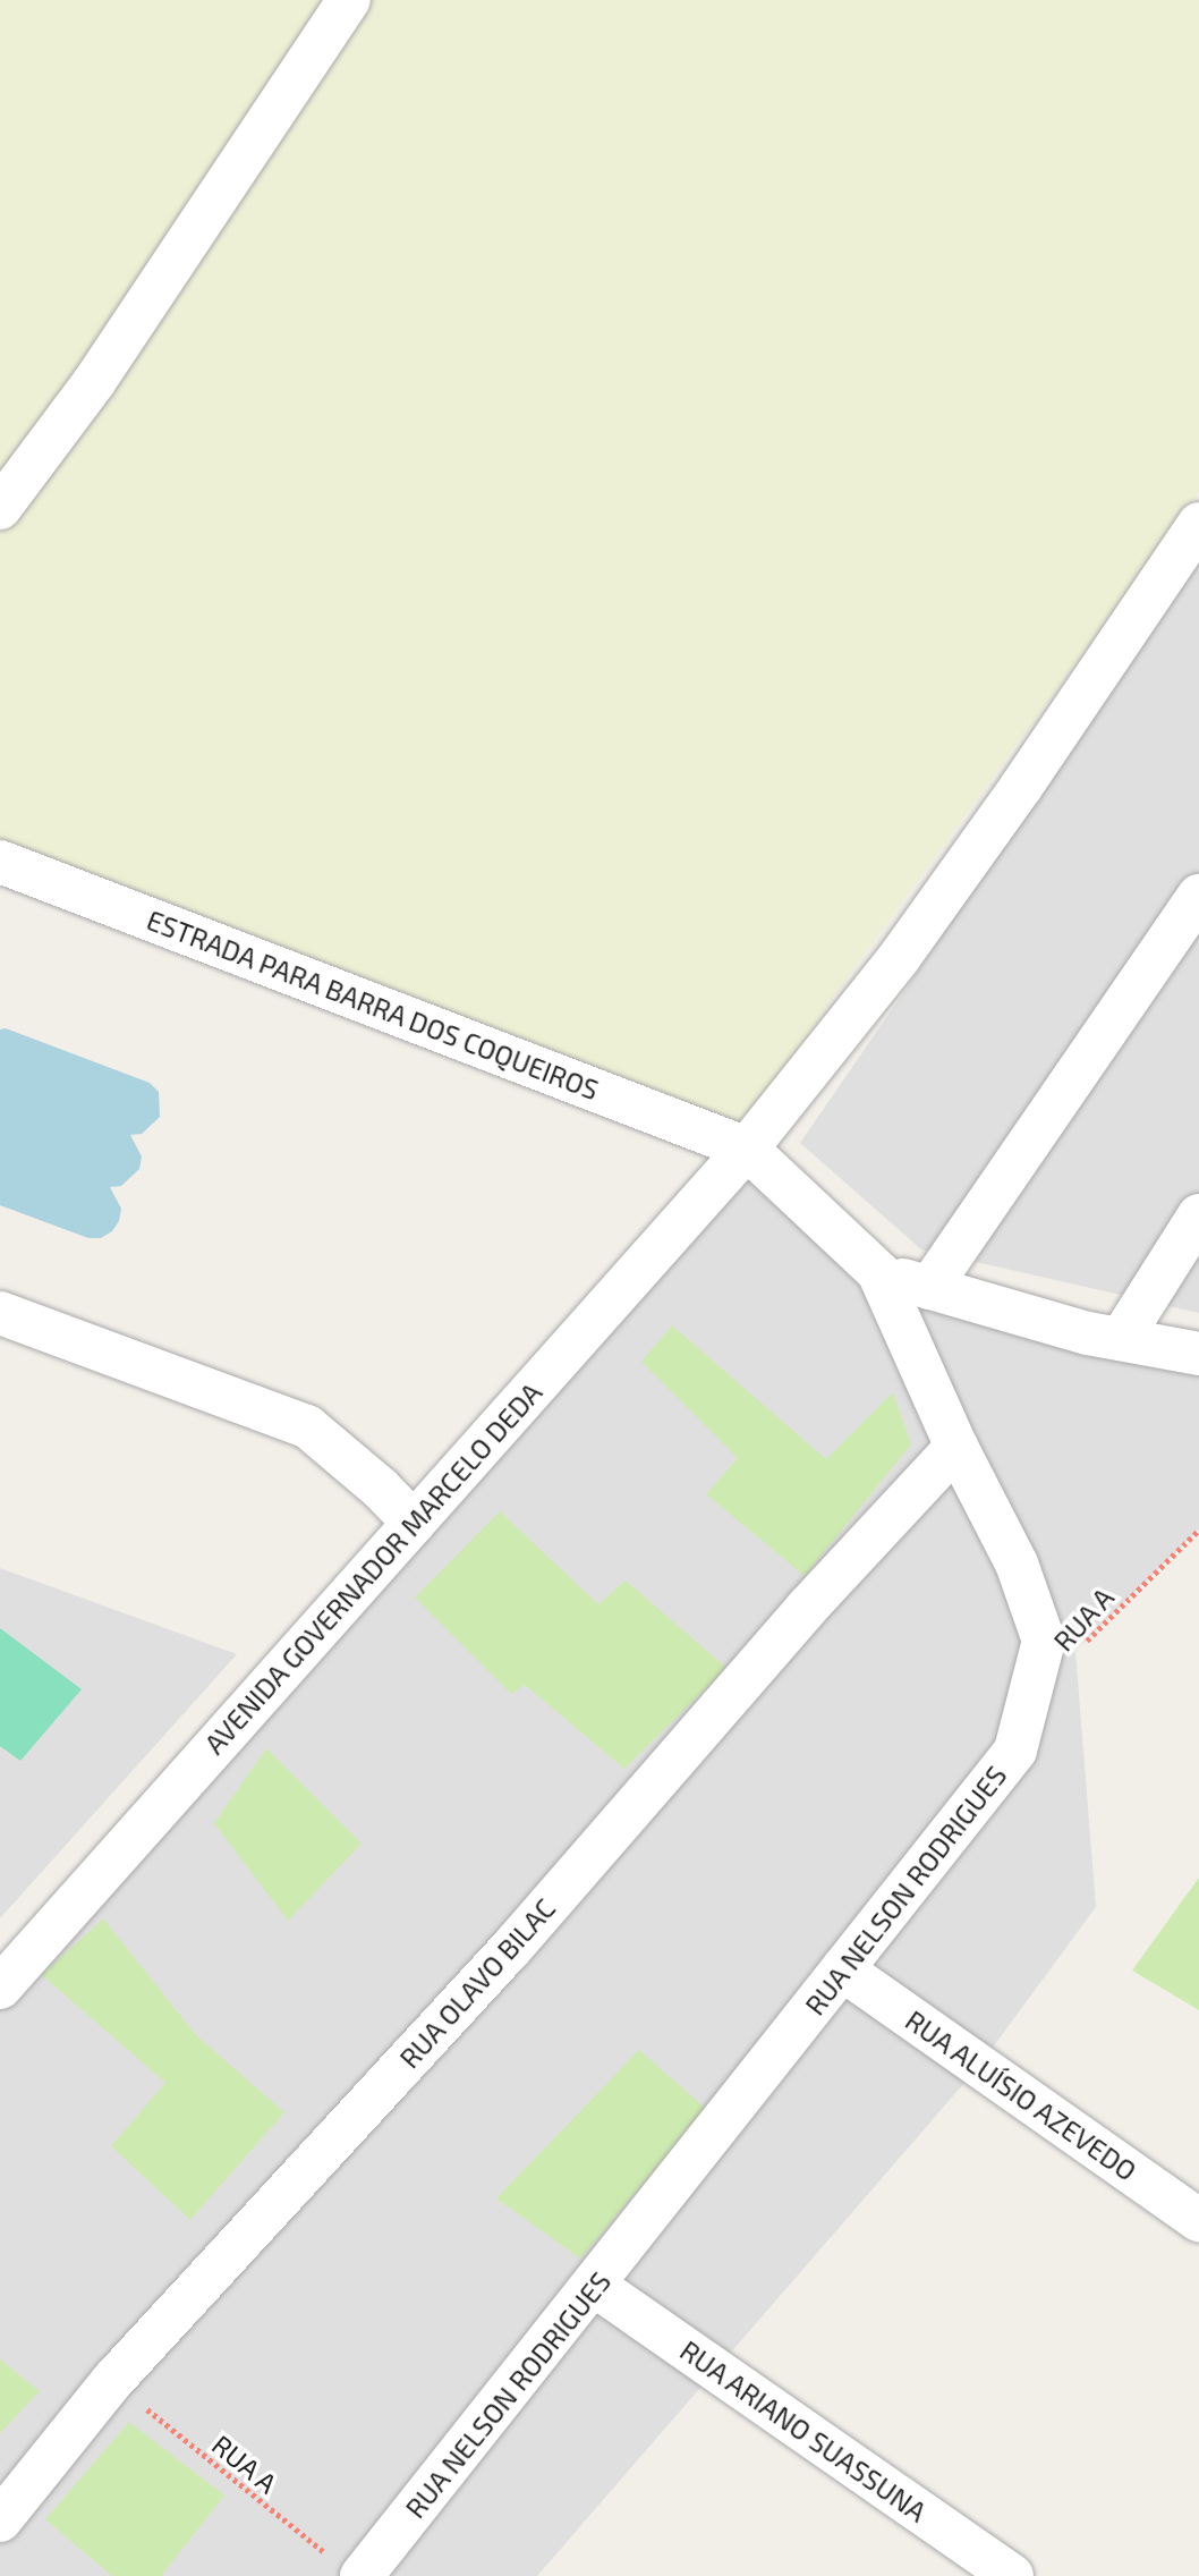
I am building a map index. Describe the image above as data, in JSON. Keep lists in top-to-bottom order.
{
  "streets": {
    "street": [
      "ESTRADA PARA BARRA DOS COQUEIROS",
      "AVENIDA GOVERNADOR MARCELO DEDA",
      "RUA NELSON RODRIGUES",
      "RUA OLAVO BILAC",
      "RUA ALUÍSIO AZEVEDO",
      "RUA ARIANO SUASSUNA"
    ],
    "path": ["RUA A"]
  },
  "crossings": [
    ["ESTRADA PARA BARRA DOS COQUEIROS", "AVENIDA GOVERNADOR MARCELO DEDA"],
    ["ESTRADA PARA BARRA DOS COQUEIROS", "RUA NELSON RODRIGUES"],
    ["AVENIDA GOVERNADOR MARCELO DEDA", "RUA NELSON RODRIGUES"],
    ["RUA A", "RUA NELSON RODRIGUES"],
    ["RUA A", "RUA OLAVO BILAC"],
    ["RUA NELSON RODRIGUES", "RUA OLAVO BILAC"],
    ["RUA NELSON RODRIGUES", "RUA ALUÍSIO AZEVEDO"],
    ["RUA NELSON RODRIGUES", "RUA ARIANO SUASSUNA"]
  ]
}
